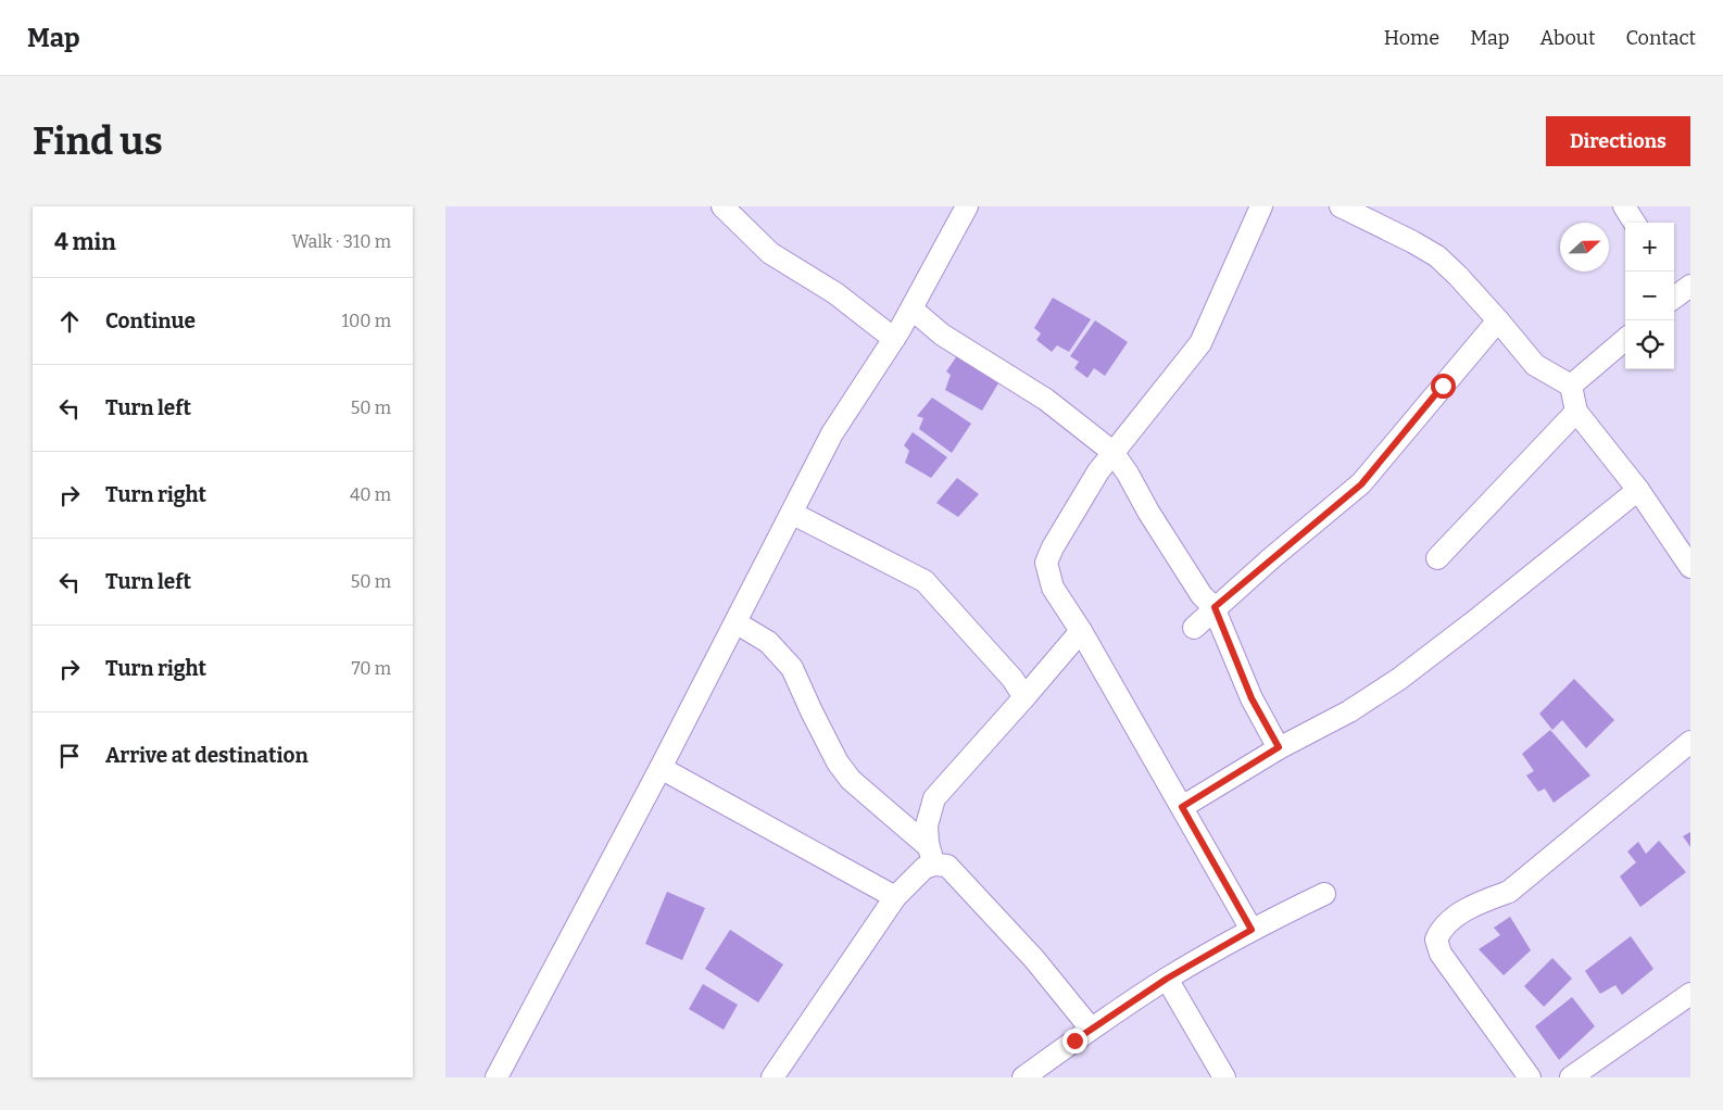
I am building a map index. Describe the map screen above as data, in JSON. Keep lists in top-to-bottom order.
{
  "north": "right",
  "page": {
    "header": "Map",
    "nav": [
      "Home",
      "Map",
      "About",
      "Contact"
    ],
    "buttons": "Directions",
    "title": "Find us",
    "heading": ["4 min", "Walk · 310 m"],
    "map_buttons": ["+", "−"],
    "list": [
      ["Continue", "100 m"],
      ["Turn left", "50 m"],
      ["Turn right", "40 m"],
      ["Turn left", "50 m"],
      ["Turn right", "70 m"],
      "Arrive at destination"
    ]
  }
}
